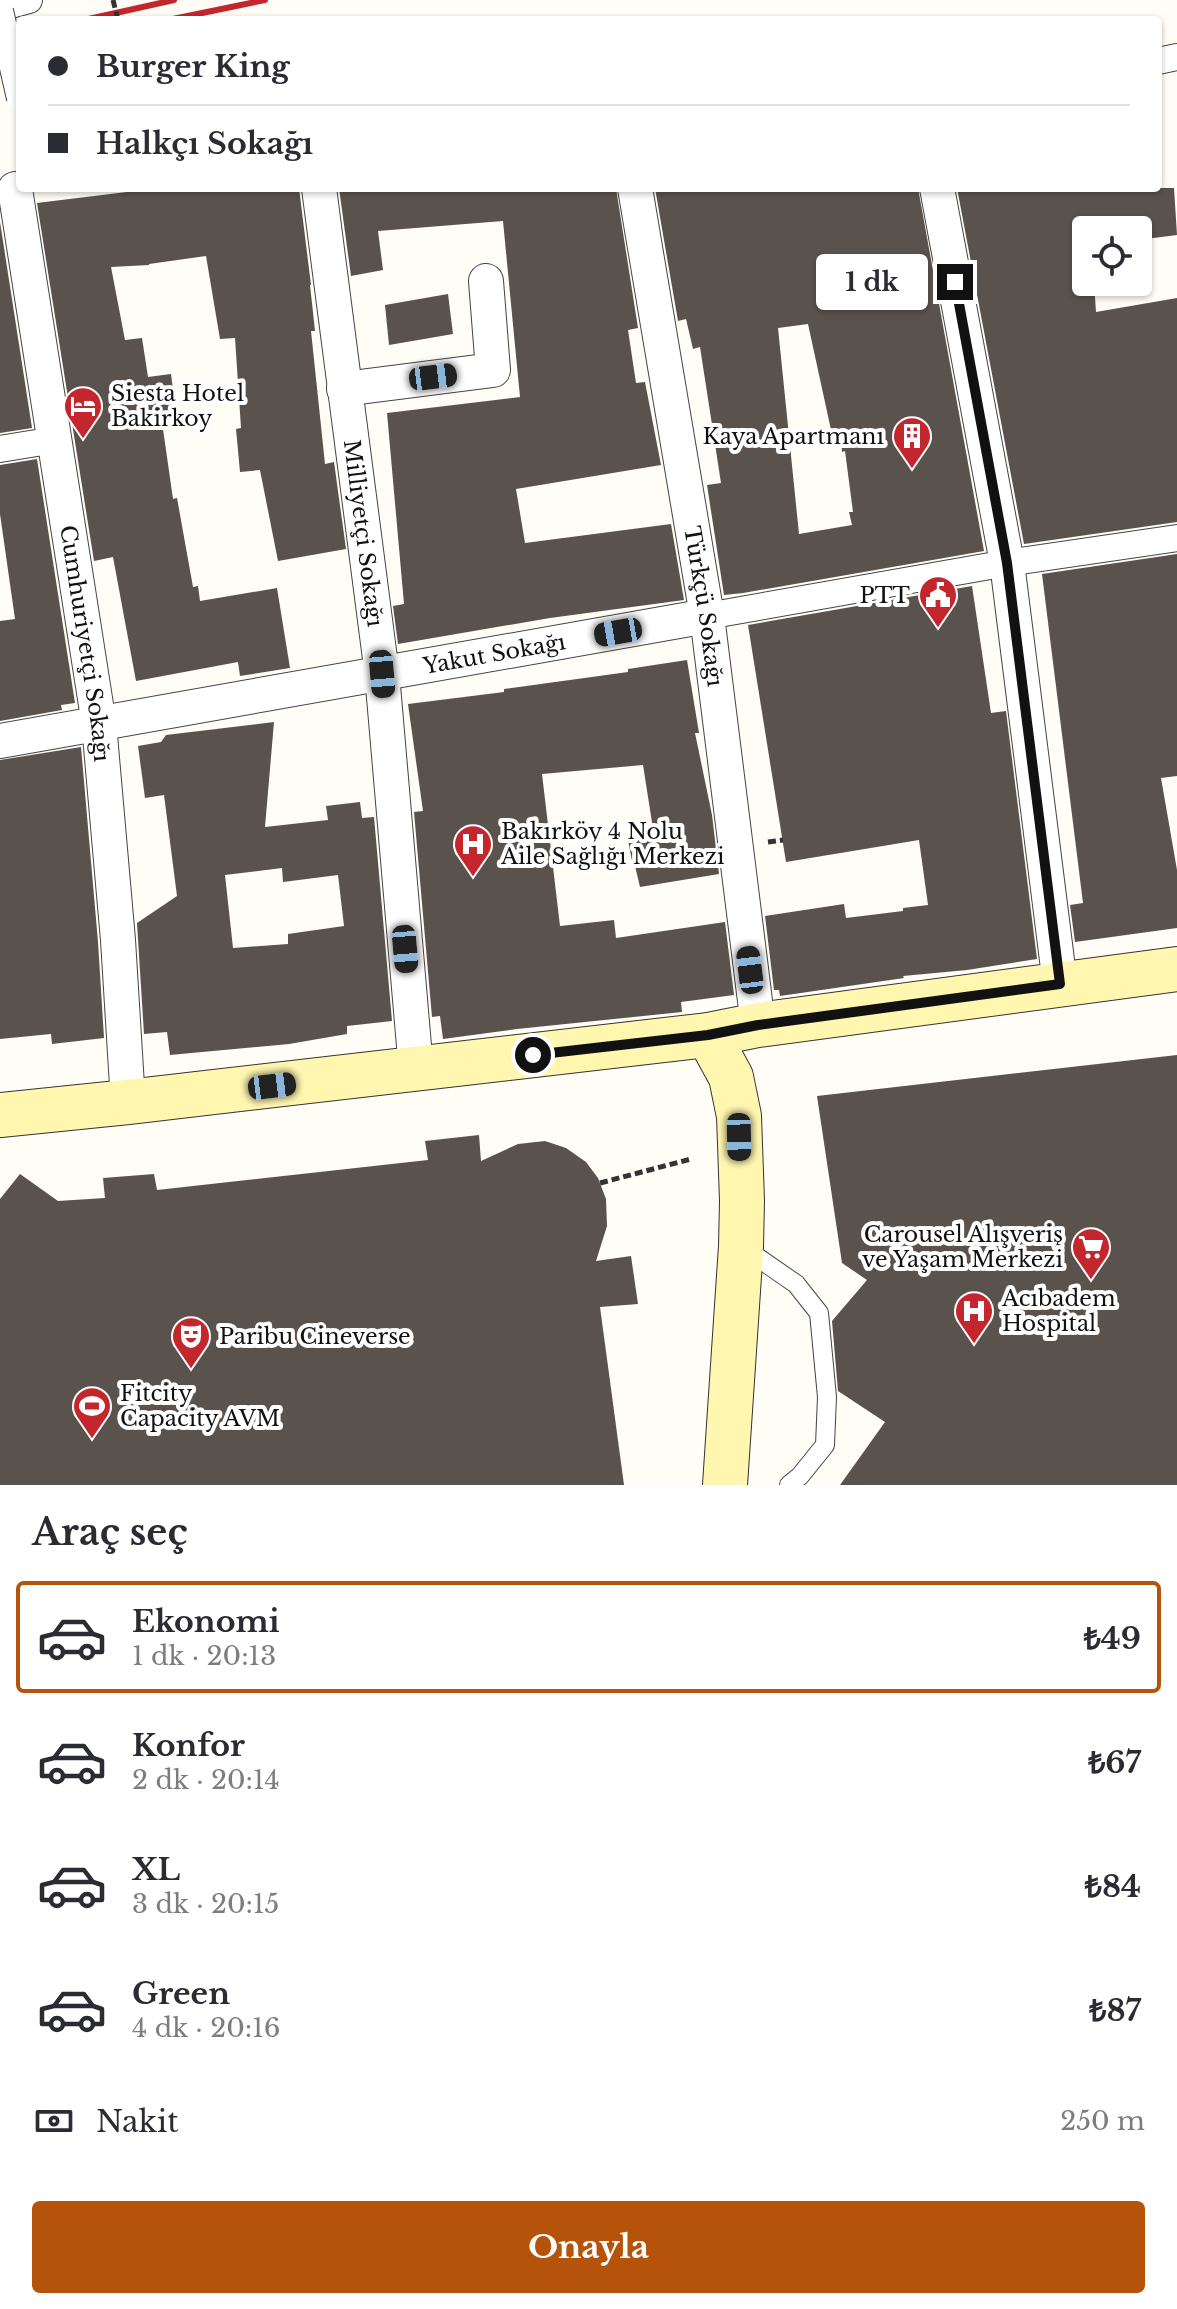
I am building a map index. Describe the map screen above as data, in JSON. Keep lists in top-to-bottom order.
{
  "streets": {
    "street": [
      "Milliyetçi Sokağı",
      "Türkçü Sokağı",
      "Cumhuriyetçi Sokağı",
      "Yakut Sokağı"
    ]
  },
  "crossings": [
    ["Milliyetçi Sokağı", "Yakut Sokağı"],
    ["Türkçü Sokağı", "Yakut Sokağı"],
    ["Cumhuriyetçi Sokağı", "Yakut Sokağı"]
  ],
  "places": {
    "hotel": ["Siesta Hotel Bakirkoy"],
    "building": ["Kaya Apartmanı"],
    "public building": ["PTT"],
    "hospital": ["Bakırköy 4 Nolu Aile Sağlığı Merkezi", "Acıbadem Hospital"],
    "supermarket": ["Carousel Alışveriş ve Yaşam Merkezi"],
    "theatre": ["Paribu Cineverse"],
    "sports": ["Fitcity Capacity AVM"]
  },
  "page": {
    "banner": ["Burger King", "Halkçı Sokağı"],
    "bubble": "1 dk",
    "heading": "Araç seç",
    "list": [
      {
        "name": "Ekonomi",
        "note": "1 dk · 20:13",
        "value": "₺49"
      },
      {
        "name": "Konfor",
        "note": "2 dk · 20:14",
        "value": "₺67"
      },
      {
        "name": "XL",
        "note": "3 dk · 20:15",
        "value": "₺84"
      },
      {
        "name": "Green",
        "note": "4 dk · 20:16",
        "value": "₺87"
      }
    ],
    "pay": ["Nakit", "250 m"],
    "buttons": "Onayla"
  }
}
